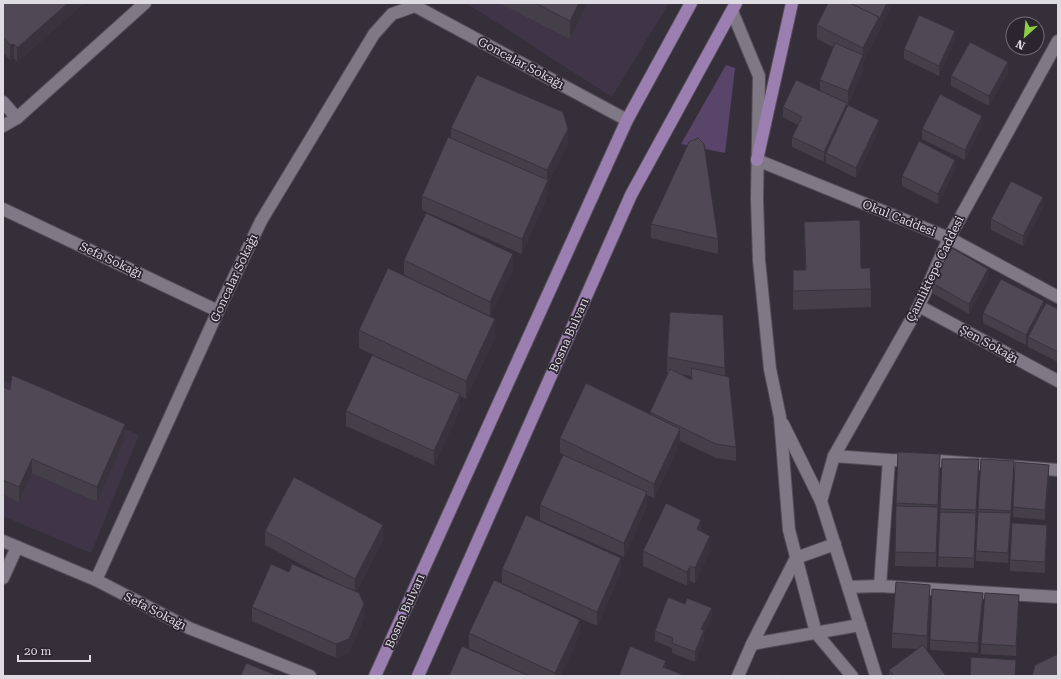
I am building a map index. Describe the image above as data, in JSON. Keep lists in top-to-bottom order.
{
  "streets": {
    "main road": ["Bosna Bulvarı"],
    "street": [
      "Goncalar Sokağı",
      "Okul Caddesi",
      "Sefa Sokağı",
      "Çamlıktepe Caddesi",
      "Şen Sokağı"
    ]
  },
  "crossings": [
    ["Goncalar Sokağı", "Sefa Sokağı"],
    ["Goncalar Sokağı", "Bosna Bulvarı"],
    ["Okul Caddesi", "Çamlıktepe Caddesi"],
    ["Çamlıktepe Caddesi", "Şen Sokağı"]
  ],
  "scale_bar": "20 m",
  "north": "bottom left"
}
